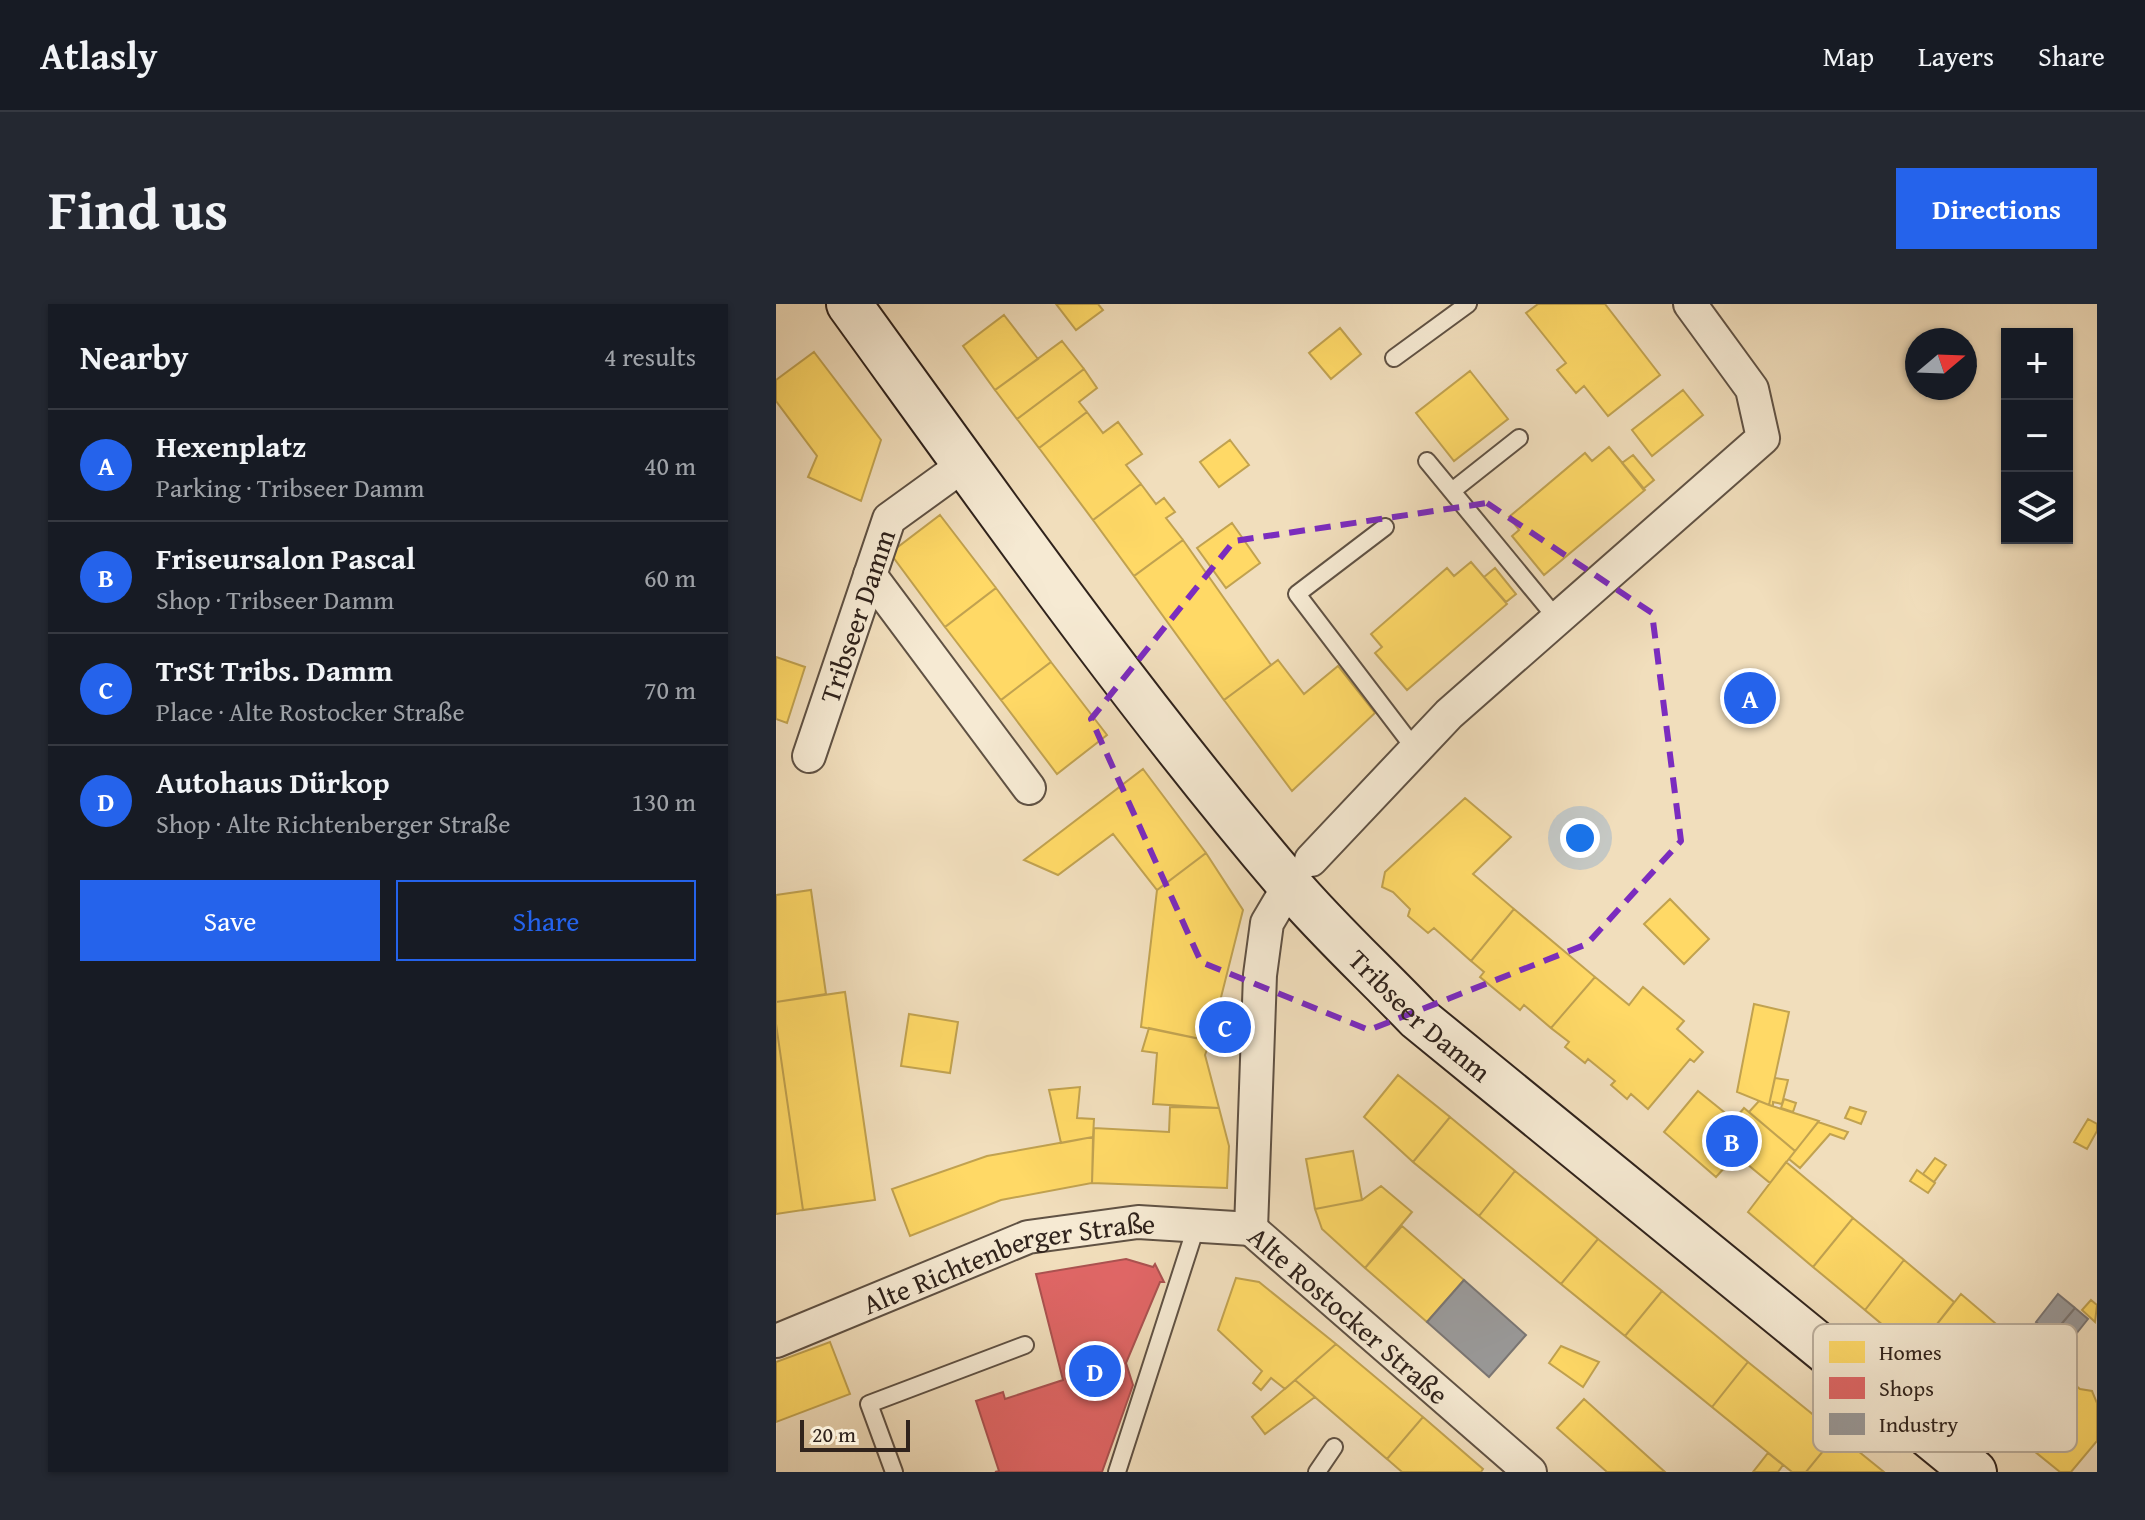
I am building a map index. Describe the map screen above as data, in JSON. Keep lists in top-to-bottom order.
{
  "streets": {
    "main road": ["Tribseer Damm"],
    "street": ["Alte Richtenberger Straße", "Alte Rostocker Straße"]
  },
  "crossings": [
    ["Tribseer Damm", "Alte Rostocker Straße"],
    ["Alte Richtenberger Straße", "Alte Rostocker Straße"]
  ],
  "legend": ["Homes", "Shops", "Industry"],
  "scale_bar": "20 m",
  "north": "right",
  "page": {
    "header": "Atlasly",
    "nav": ["Map", "Layers", "Share"],
    "title": "Find us",
    "buttons": [
      "Directions",
      ["Save", "Share"]
    ],
    "heading": ["Nearby", "4 results"],
    "map_buttons": ["+", "−"],
    "list": [
      {
        "mark": "A",
        "name": "Hexenplatz",
        "note": "Parking · Tribseer Damm",
        "value": "40 m"
      },
      {
        "mark": "B",
        "name": "Friseursalon Pascal",
        "note": "Shop · Tribseer Damm",
        "value": "60 m"
      },
      {
        "mark": "C",
        "name": "TrSt Tribs. Damm",
        "note": "Place · Alte Rostocker Straße",
        "value": "70 m"
      },
      {
        "mark": "D",
        "name": "Autohaus Dürkop",
        "note": "Shop · Alte Richtenberger Straße",
        "value": "130 m"
      }
    ],
    "pins": [
      "A",
      "C",
      "B",
      "D"
    ],
    "scale": "20 m"
  }
}
